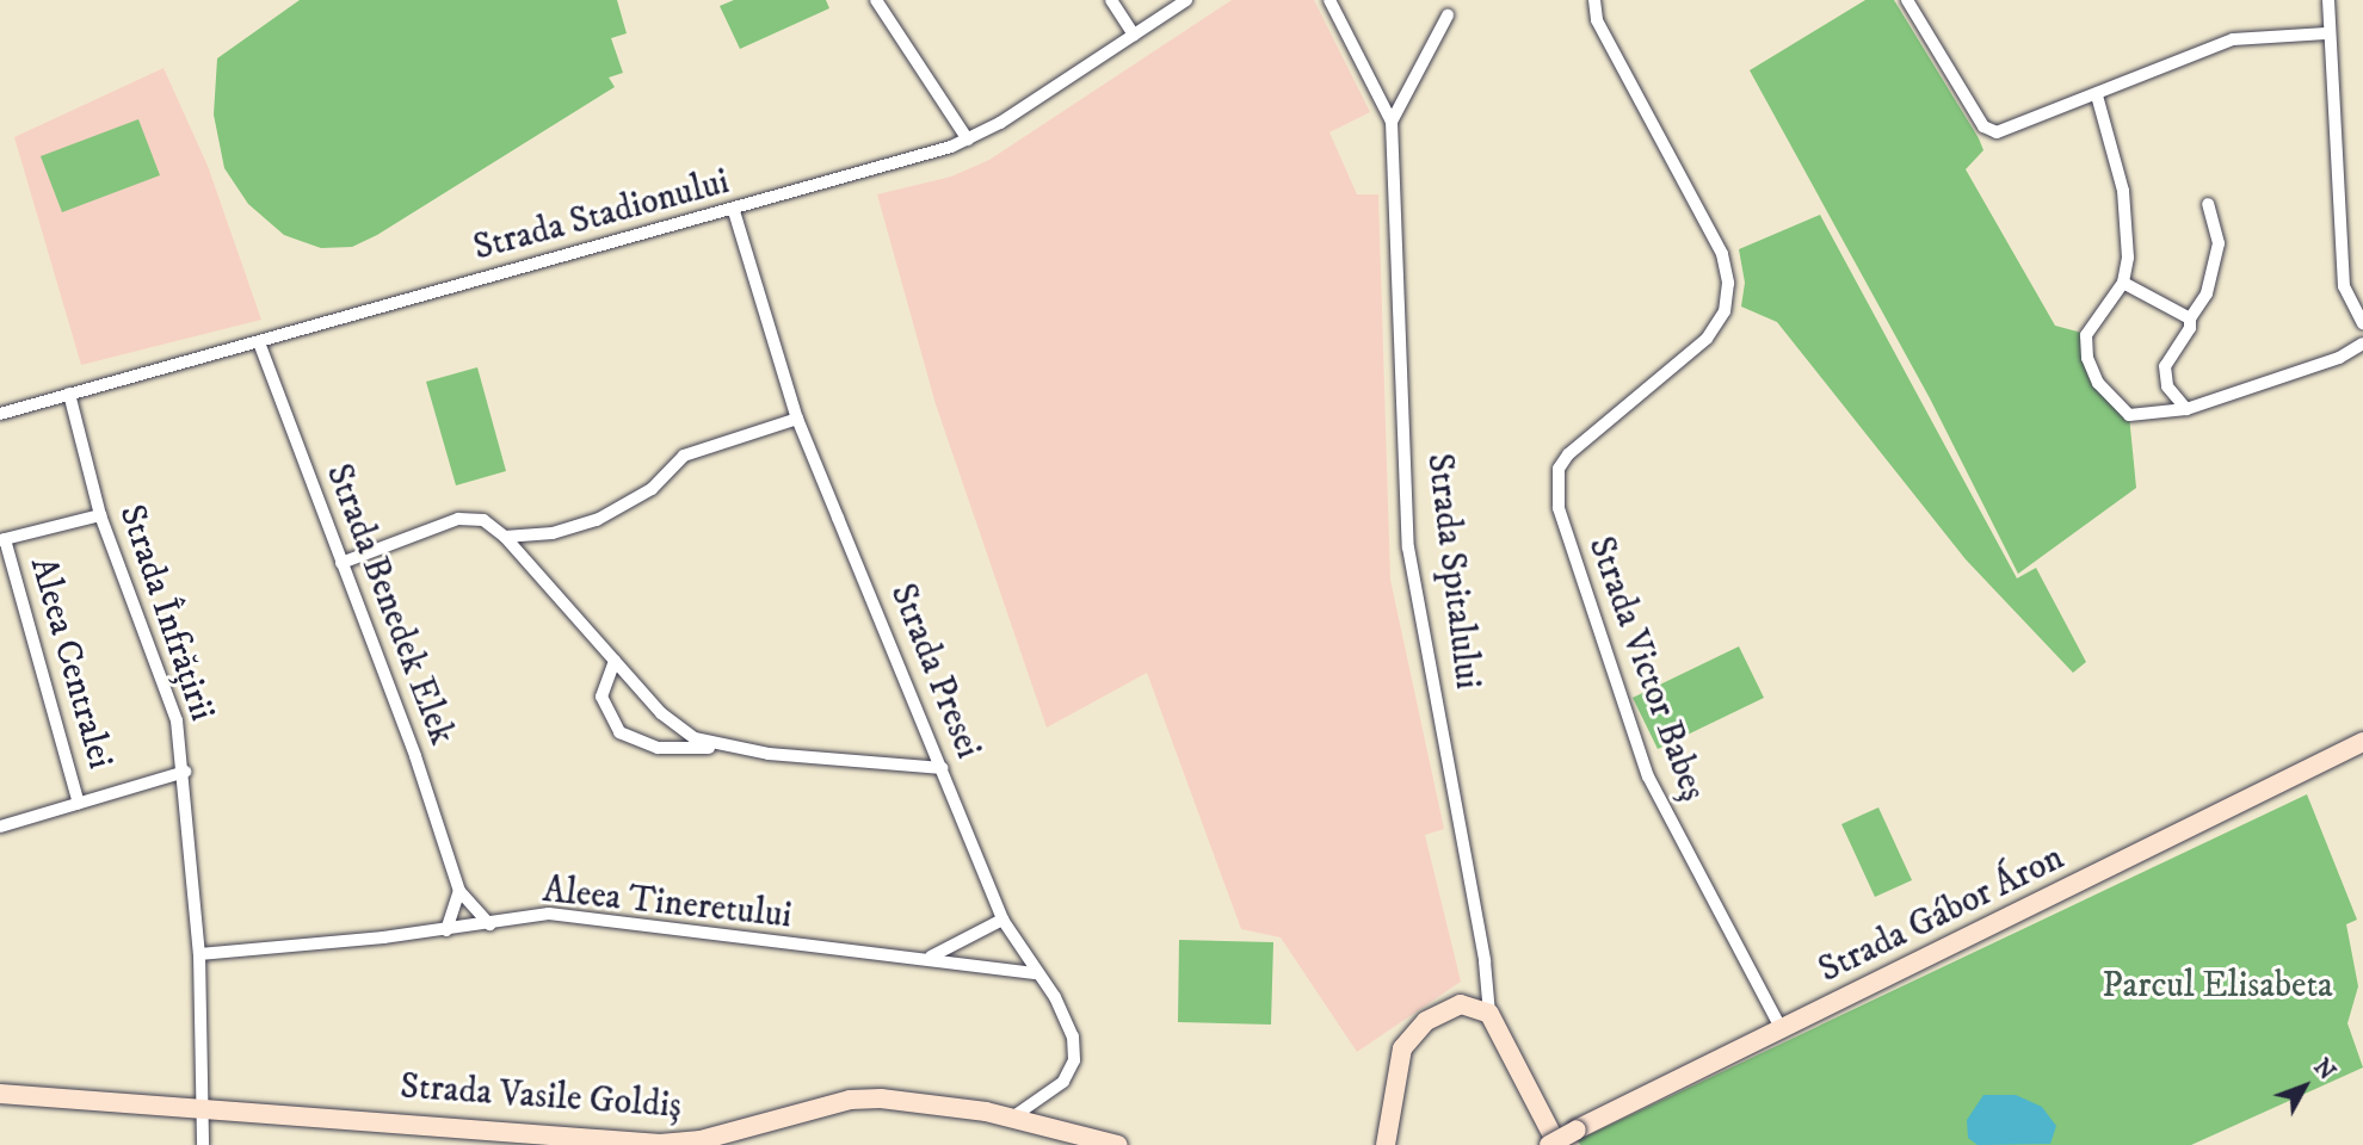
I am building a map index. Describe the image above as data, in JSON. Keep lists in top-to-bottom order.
{
  "streets": {
    "main road": ["Strada Spitalului", "Strada Gábor Áron", "Strada Vasile Goldiș"],
    "street": [
      "Strada Stadionului",
      "Strada Benedek Elek",
      "Strada Înfrățirii",
      "Aleea Centralei",
      "Strada Victor Babeș",
      "Strada Presei",
      "Aleea Tineretului"
    ]
  },
  "crossings": [
    ["Strada Stadionului", "Strada Benedek Elek"],
    ["Strada Stadionului", "Strada Înfrățirii"],
    ["Strada Stadionului", "Strada Presei"],
    ["Strada Benedek Elek", "Aleea Tineretului"],
    ["Strada Înfrățirii", "Aleea Centralei"],
    ["Strada Înfrățirii", "Aleea Tineretului"],
    ["Strada Înfrățirii", "Strada Vasile Goldiș"],
    ["Strada Victor Babeș", "Strada Gábor Áron"],
    ["Strada Presei", "Aleea Tineretului"],
    ["Strada Presei", "Strada Vasile Goldiș"]
  ],
  "parks": ["Parcul Elisabeta"],
  "north": "top right"
}
